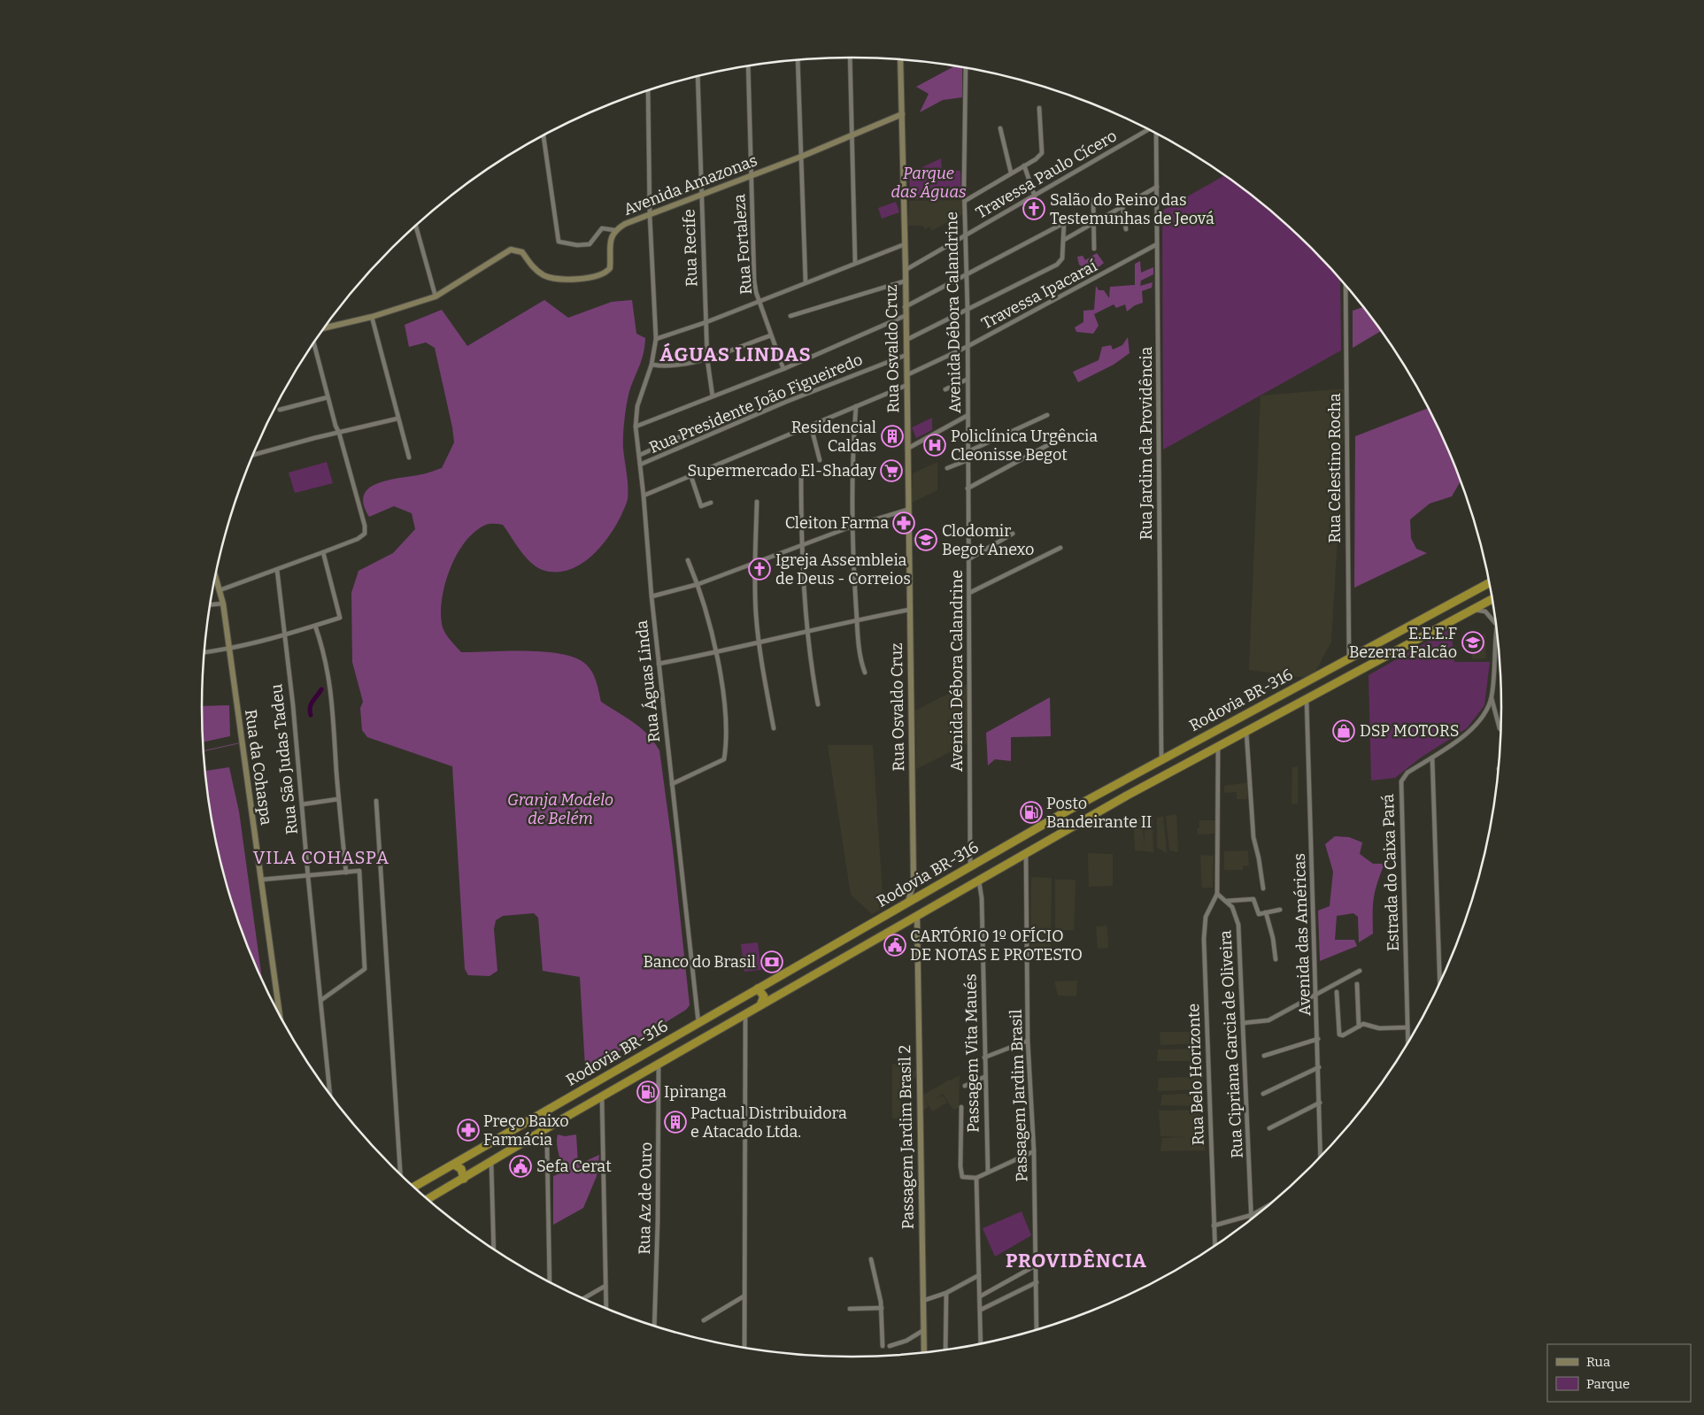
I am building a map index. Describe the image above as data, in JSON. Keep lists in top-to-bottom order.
{
  "streets": {
    "highway": ["Rodovia BR-316"],
    "street": [
      "Travessa Paulo Cícero",
      "Avenida Amazonas",
      "Rua Fortaleza",
      "Rua Recife",
      "Travessa Ipacaraí",
      "Avenida Débora Calandrine",
      "Rua Osvaldo Cruz",
      "Rua Presidente João Figueiredo",
      "Rua Jardim da Providência",
      "Rua Celestino Rocha",
      "Rua Águas Linda",
      "Rua São Judas Tadeu",
      "Rua da Cohaspa",
      "Estrada do Caixa Pará",
      "Avenida das Américas",
      "Rua Cipriana Garcia de Oliveira",
      "Passagem Vita Maués",
      "Rua Belo Horizonte",
      "Passagem Jardim Brasil",
      "Passagem Jardim Brasil 2",
      "Rua Az de Ouro"
    ]
  },
  "crossings": [
    ["Travessa Paulo Cícero", "Avenida Débora Calandrine"],
    ["Travessa Paulo Cícero", "Rua Osvaldo Cruz"],
    ["Avenida Amazonas", "Rua Fortaleza"],
    ["Avenida Amazonas", "Rua Recife"],
    ["Avenida Amazonas", "Rua Osvaldo Cruz"],
    ["Avenida Amazonas", "Rua Águas Linda"],
    ["Travessa Ipacaraí", "Avenida Débora Calandrine"],
    ["Travessa Ipacaraí", "Rua Osvaldo Cruz"],
    ["Travessa Ipacaraí", "Rua Jardim da Providência"],
    ["Avenida Débora Calandrine", "Rodovia BR-316"],
    ["Rua Osvaldo Cruz", "Rua Presidente João Figueiredo"],
    ["Rua Osvaldo Cruz", "Rodovia BR-316"],
    ["Rua Presidente João Figueiredo", "Rua Águas Linda"],
    ["Rua Jardim da Providência", "Rodovia BR-316"],
    ["Rua Celestino Rocha", "Rodovia BR-316"],
    ["Rua Águas Linda", "Rodovia BR-316"],
    ["Rodovia BR-316", "Avenida das Américas"],
    ["Rodovia BR-316", "Passagem Vita Maués"],
    ["Rodovia BR-316", "Passagem Jardim Brasil"],
    ["Rodovia BR-316", "Passagem Jardim Brasil 2"],
    ["Rodovia BR-316", "Rua Az de Ouro"],
    ["Rua Cipriana Garcia de Oliveira", "Rua Belo Horizonte"]
  ],
  "districts": ["ÁGUAS LINDAS", "VILA COHASPA", "PROVIDÊNCIA"],
  "parks": ["Parque das Águas", "Granja Modelo de Belém"],
  "places": {
    "church": ["Salão do Reino das Testemunhas de Jeová", "Igreja Assembleia de Deus - Correios"],
    "building": ["Residencial Caldas", "Pactual Distribuidora e Atacado Ltda."],
    "hospital": ["Policlínica Urgência Cleonisse Begot"],
    "supermarket": ["Supermercado El-Shaday"],
    "pharmacy": ["Cleiton Farma", "Preço Baixo Farmácia"],
    "school or university": ["Clodomir Begot Anexo", "E.E.E.F Bezerra Falcão"],
    "shop": ["DSP MOTORS"],
    "fuel station": ["Posto Bandeirante II", "Ipiranga"],
    "public building": ["CARTÓRIO 1º OFÍCIO DE NOTAS E PROTESTO", "Sefa Cerat"],
    "bank": ["Banco do Brasil"]
  },
  "legend": ["Rua", "Parque"]
}
